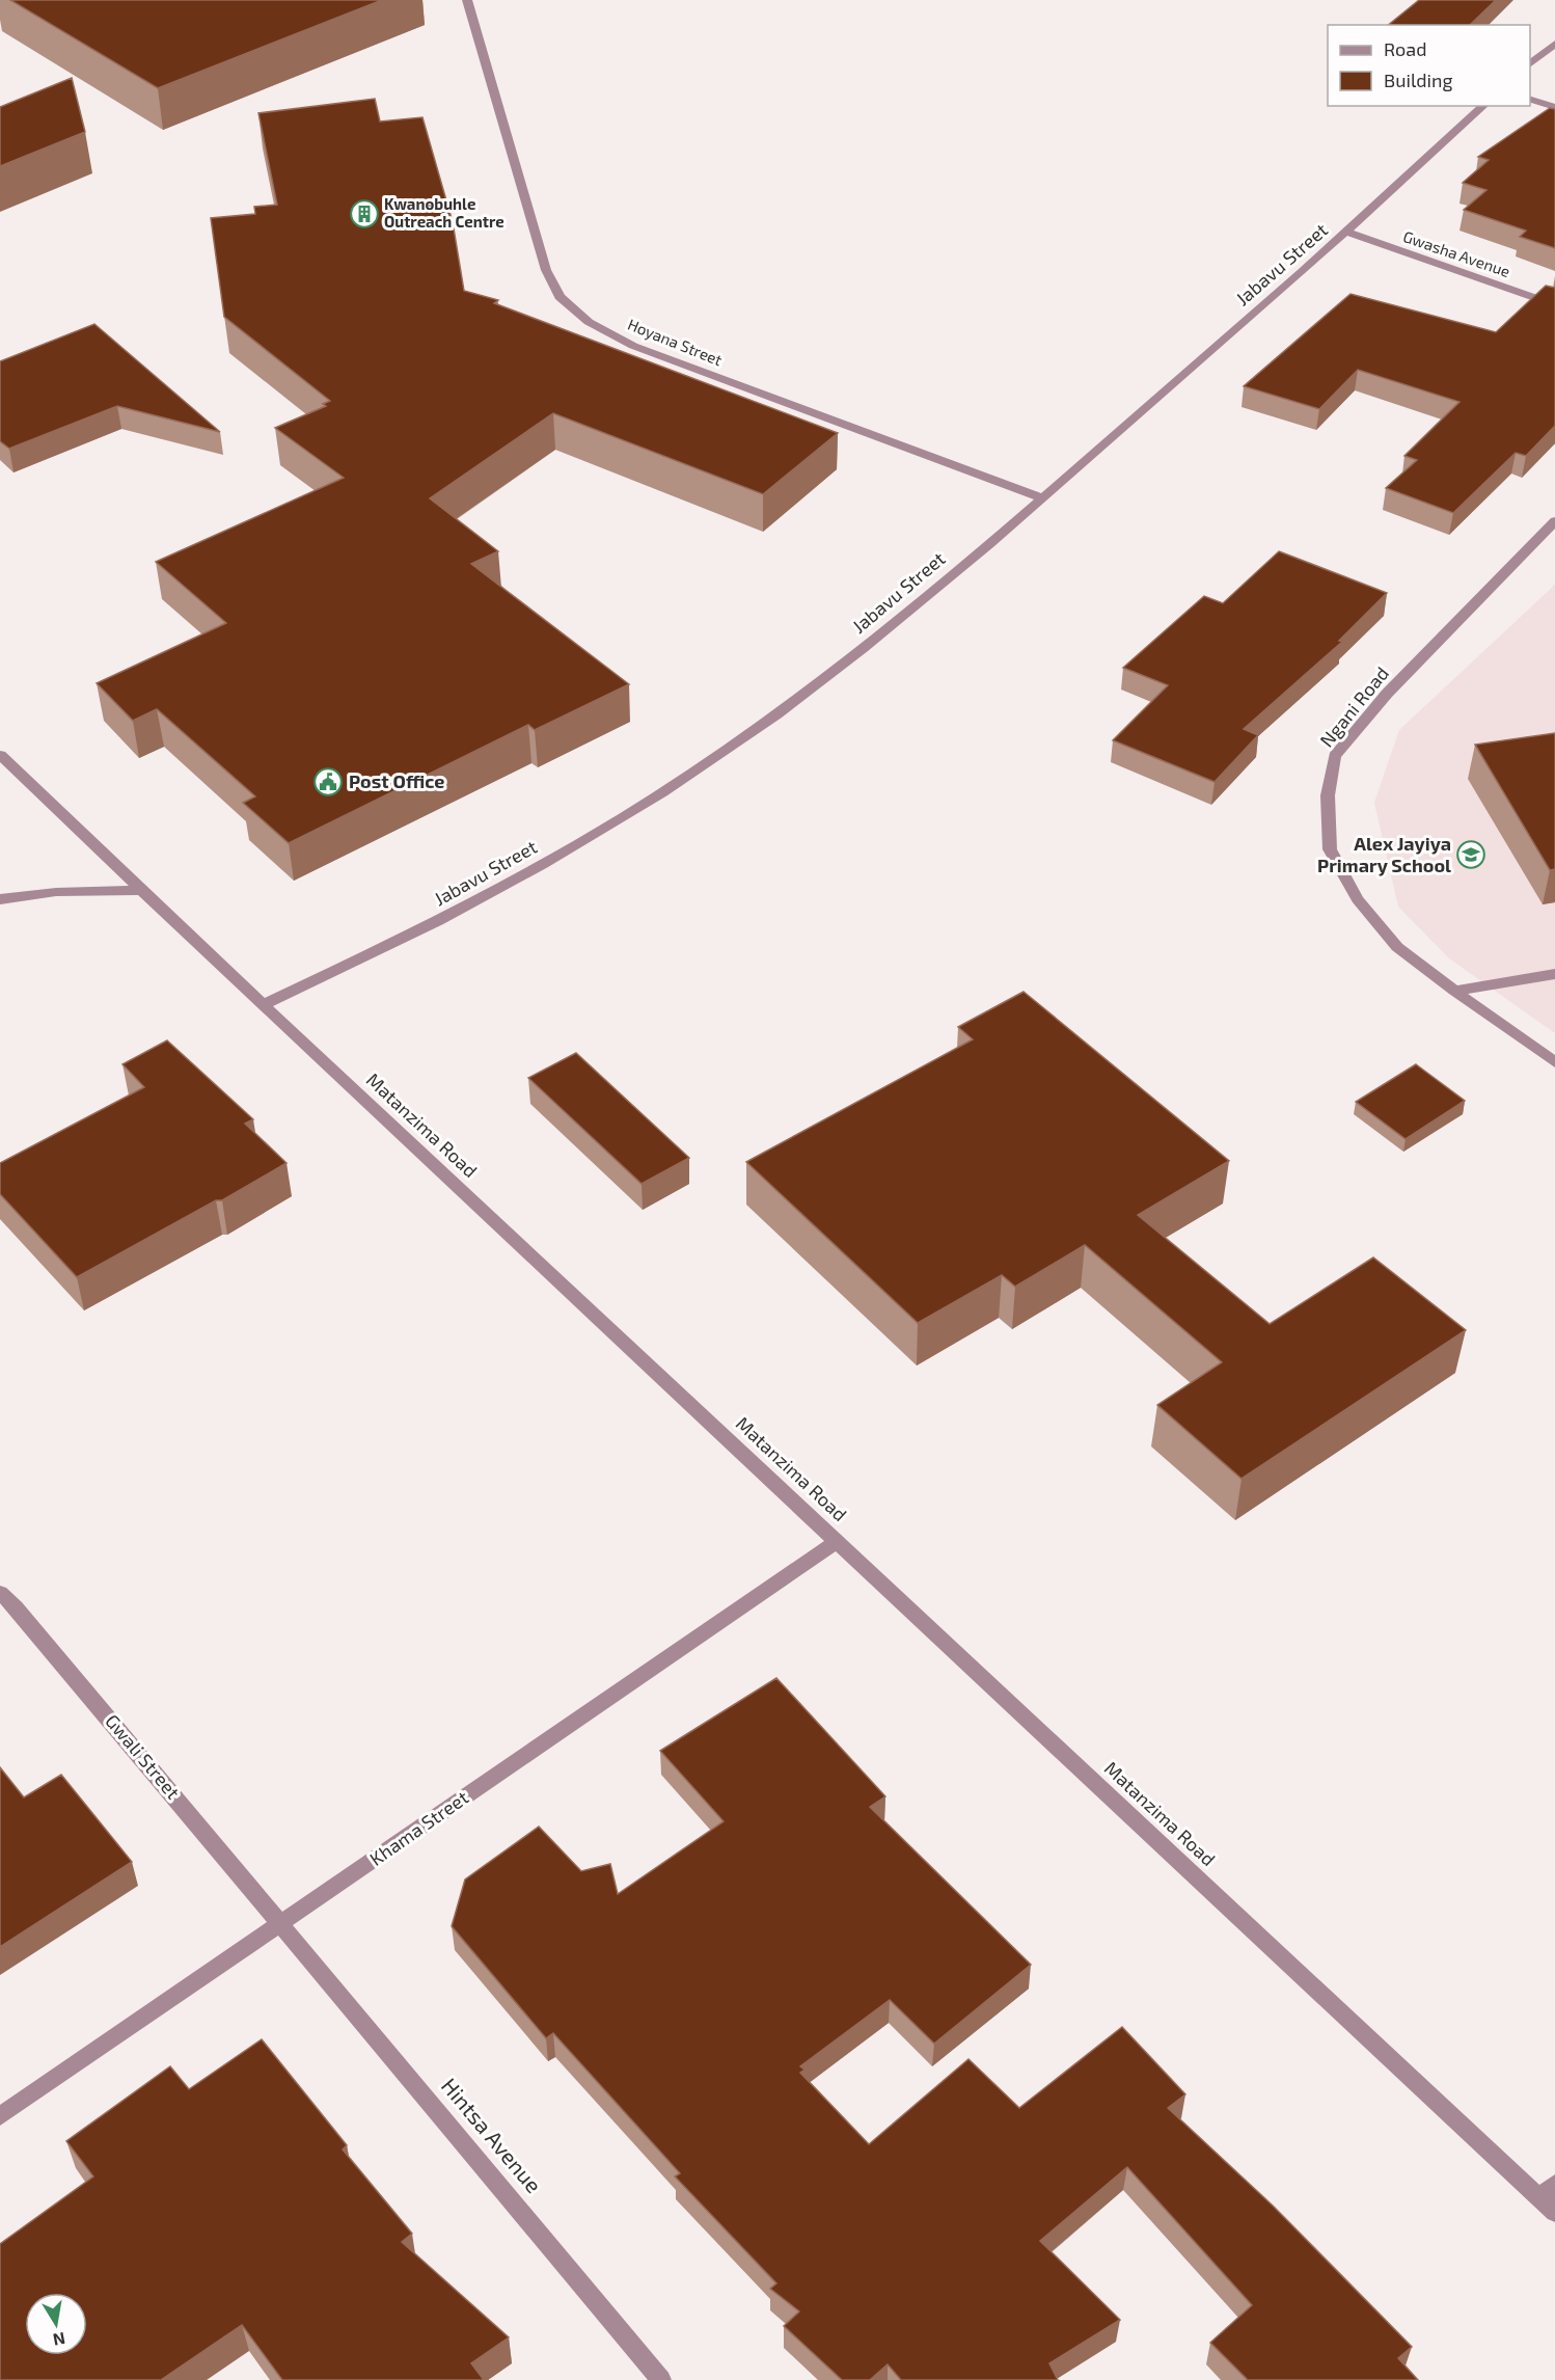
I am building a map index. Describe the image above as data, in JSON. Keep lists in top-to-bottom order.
{
  "streets": {
    "street": [
      "Gwasha Avenue",
      "Jabavu Street",
      "Hoyana Street",
      "Ngani Road",
      "Matanzima Road",
      "Gwali Street",
      "Khama Street",
      "Hintsa Avenue"
    ]
  },
  "crossings": [
    ["Gwasha Avenue", "Jabavu Street"],
    ["Jabavu Street", "Hoyana Street"],
    ["Jabavu Street", "Matanzima Road"],
    ["Matanzima Road", "Khama Street"],
    ["Gwali Street", "Khama Street"],
    ["Gwali Street", "Hintsa Avenue"],
    ["Khama Street", "Hintsa Avenue"]
  ],
  "places": {
    "building": ["Kwanobuhle Outreach Centre"],
    "public building": ["Post Office"],
    "school or university": ["Alex Jayiya Primary School"]
  },
  "legend": ["Road", "Building"],
  "north": "bottom"
}
